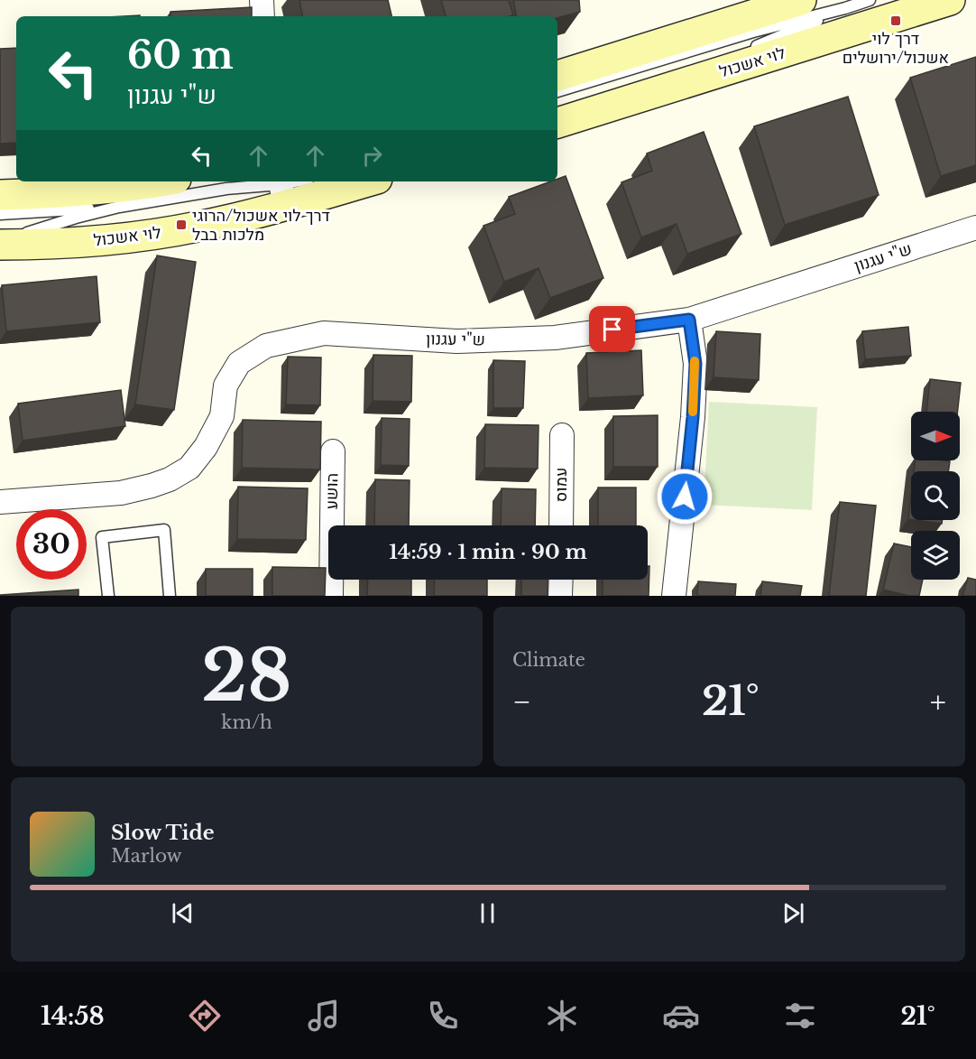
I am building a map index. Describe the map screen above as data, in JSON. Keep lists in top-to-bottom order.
{
  "streets": {
    "main road": ["לוי אשכול"],
    "street": ["ש\"י עגנון", "עמוס", "הושע"]
  },
  "places": {
    "transit": ["דרך לוי אשכול/ירושלים", "דרך לוי אשכול/הרוגי מלכות בבל"]
  },
  "north": "right",
  "page": {
    "turn": ["60 m", "ש\"י עגנון"],
    "limit": "30",
    "trip": "14:59 · 1 min · 90 m",
    "tile": [
      ["28", "km/h"],
      "Climate"
    ],
    "heat": ["−", "21°", "+"],
    "song": ["Slow Tide", "Marlow"],
    "tabs": ["14:58", "21°"]
  }
}
